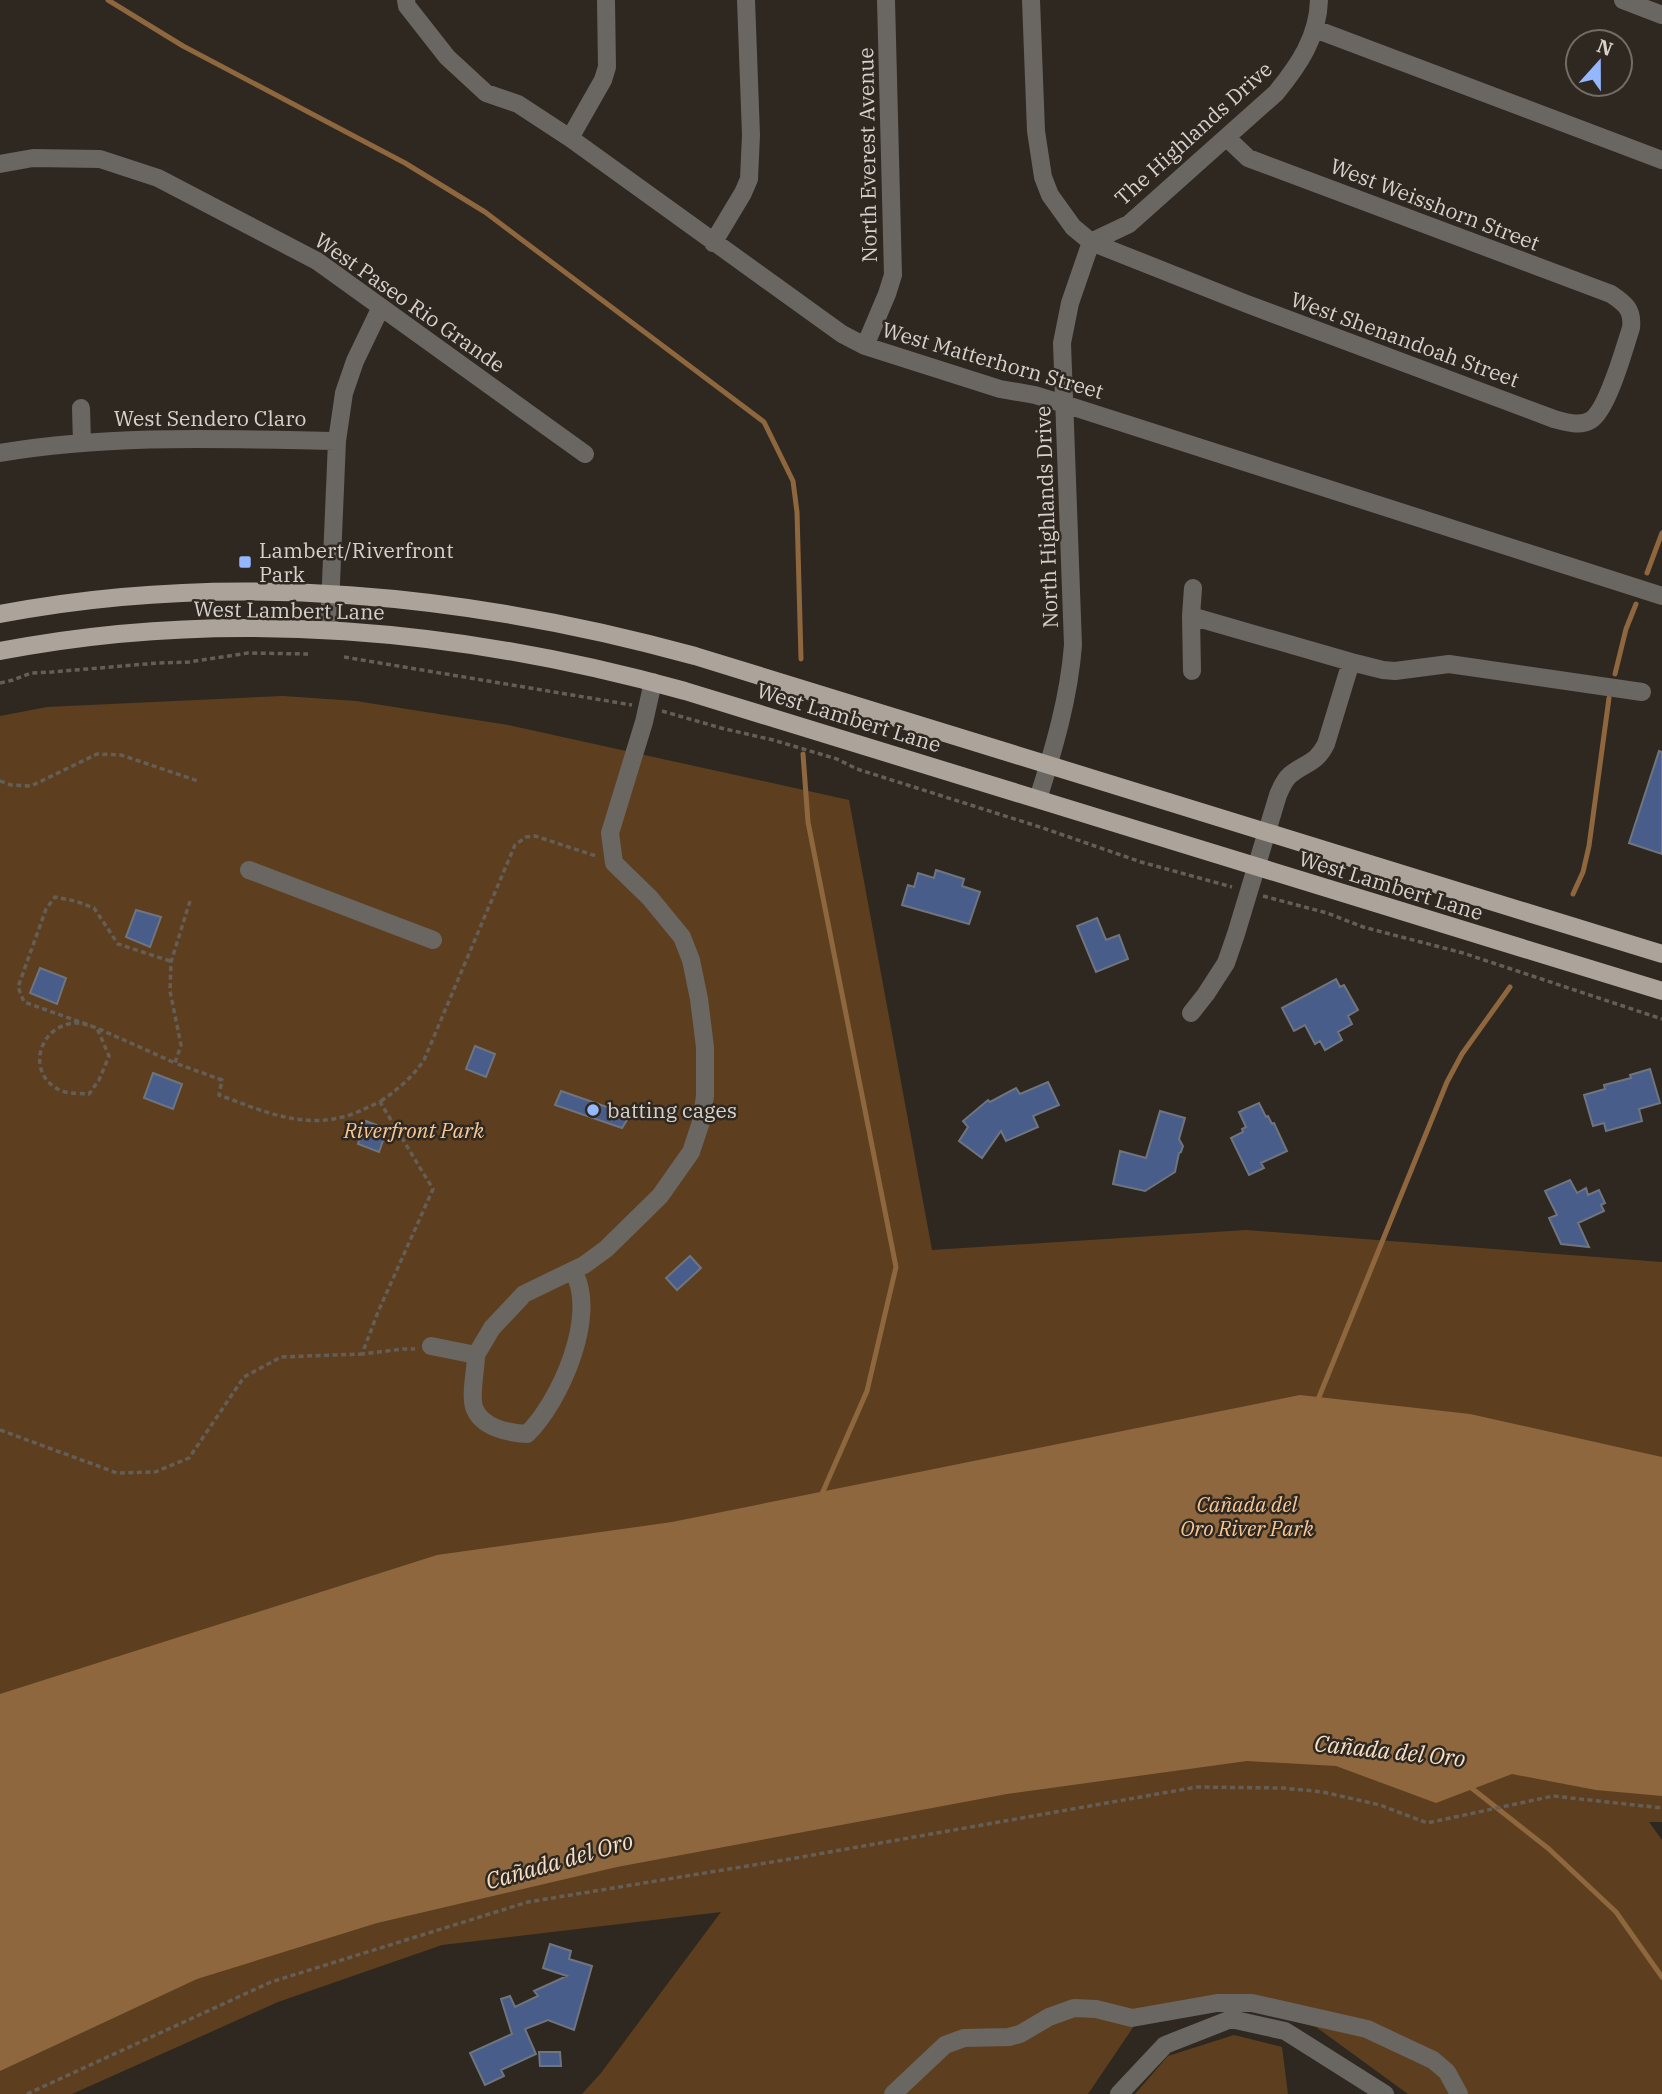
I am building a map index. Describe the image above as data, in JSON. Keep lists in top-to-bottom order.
{
  "streets": {
    "main road": ["West Lambert Lane"],
    "street": [
      "The Highlands Drive",
      "North Everest Avenue",
      "West Weisshorn Street",
      "West Paseo Rio Grande",
      "West Shenandoah Street",
      "West Matterhorn Street",
      "West Sendero Claro",
      "North Highlands Drive"
    ]
  },
  "crossings": [
    ["The Highlands Drive", "West Weisshorn Street"],
    ["The Highlands Drive", "West Shenandoah Street"],
    ["The Highlands Drive", "North Highlands Drive"],
    ["North Everest Avenue", "West Matterhorn Street"],
    ["West Weisshorn Street", "West Shenandoah Street"],
    ["West Shenandoah Street", "North Highlands Drive"],
    ["West Matterhorn Street", "North Highlands Drive"],
    ["North Highlands Drive", "West Lambert Lane"]
  ],
  "water": ["Cañada del Oro"],
  "parks": ["Riverfront Park", "Cañada del Oro River Park"],
  "places": {
    "transit": ["Lambert/Riverfront Park"],
    "other": ["batting cages"]
  },
  "north": "top"
}
